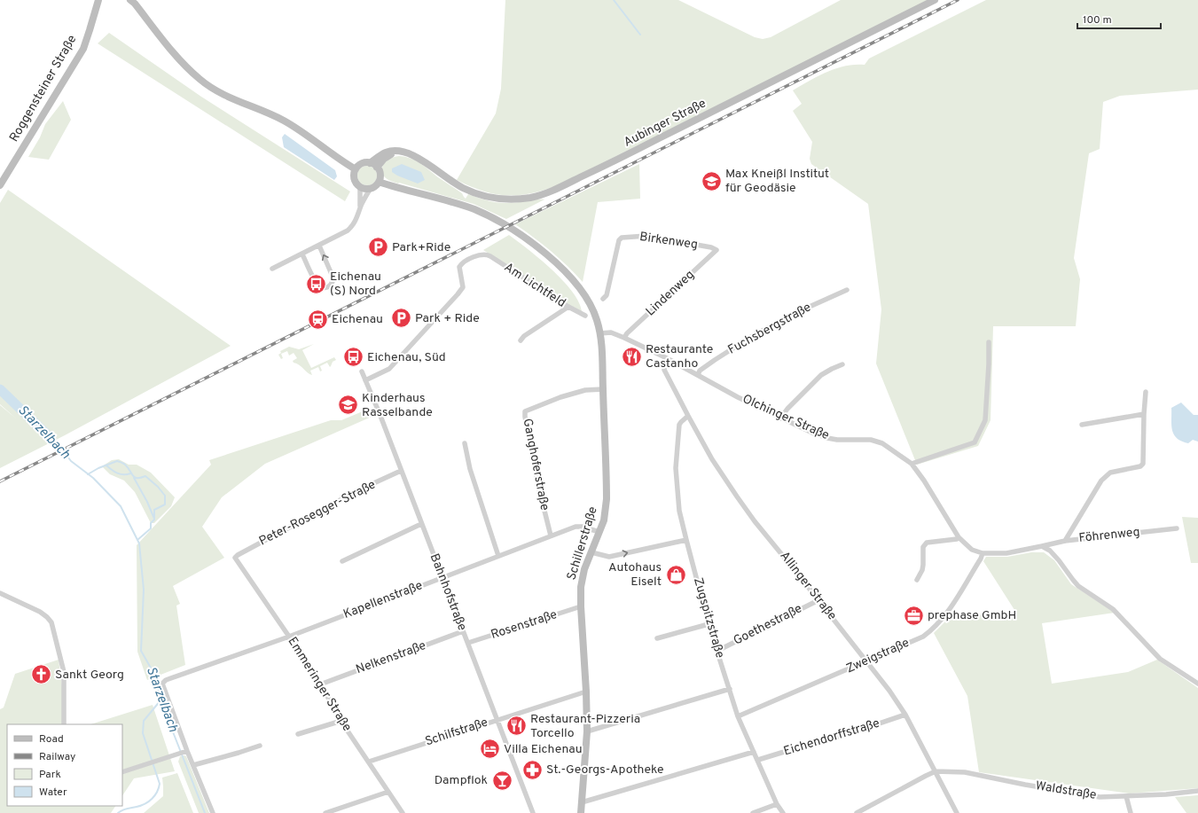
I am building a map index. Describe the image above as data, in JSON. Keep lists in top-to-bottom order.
{
  "streets": {
    "main road": ["Roggensteiner Straße", "Aubinger Straße", "Schillerstraße"],
    "street": [
      "Birkenweg",
      "Am Lichtfeld",
      "Lindenweg",
      "Fuchsbergstraße",
      "Olchinger Straße",
      "Ganghoferstraße",
      "Peter-Rosegger-Straße",
      "Föhrenweg",
      "Allinger Straße",
      "Bahnhofstraße",
      "Kapellenstraße",
      "Zugspitzstraße",
      "Rosenstraße",
      "Goethestraße",
      "Zweigstraße",
      "Nelkenstraße",
      "Emmeringer Straße",
      "Schilfstraße",
      "Eichendorffstraße",
      "Waldstraße"
    ]
  },
  "crossings": [
    ["Aubinger Straße", "Schillerstraße"],
    ["Birkenweg", "Lindenweg"],
    ["Am Lichtfeld", "Bahnhofstraße"],
    ["Lindenweg", "Olchinger Straße"],
    ["Fuchsbergstraße", "Olchinger Straße"],
    ["Olchinger Straße", "Föhrenweg"],
    ["Olchinger Straße", "Schillerstraße"],
    ["Olchinger Straße", "Allinger Straße"],
    ["Olchinger Straße", "Zweigstraße"],
    ["Ganghoferstraße", "Schillerstraße"],
    ["Ganghoferstraße", "Kapellenstraße"],
    ["Peter-Rosegger-Straße", "Bahnhofstraße"],
    ["Peter-Rosegger-Straße", "Emmeringer Straße"],
    ["Schillerstraße", "Kapellenstraße"],
    ["Schillerstraße", "Rosenstraße"],
    ["Schillerstraße", "Schilfstraße"],
    ["Allinger Straße", "Zugspitzstraße"],
    ["Allinger Straße", "Goethestraße"],
    ["Allinger Straße", "Zweigstraße"],
    ["Allinger Straße", "Eichendorffstraße"],
    ["Allinger Straße", "Waldstraße"],
    ["Bahnhofstraße", "Kapellenstraße"],
    ["Bahnhofstraße", "Rosenstraße"],
    ["Bahnhofstraße", "Nelkenstraße"],
    ["Bahnhofstraße", "Schilfstraße"],
    ["Kapellenstraße", "Emmeringer Straße"],
    ["Zugspitzstraße", "Goethestraße"],
    ["Zugspitzstraße", "Zweigstraße"],
    ["Zugspitzstraße", "Eichendorffstraße"],
    ["Nelkenstraße", "Emmeringer Straße"],
    ["Emmeringer Straße", "Schilfstraße"]
  ],
  "water": ["Starzelbach"],
  "places": {
    "school or university": ["Max Kneißl Institut für Geodäsie", "Kinderhaus Rasselbande"],
    "parking": ["Park+Ride", "Park + Ride"],
    "bus stop": ["Eichenau (S) Nord", "Eichenau, Süd"],
    "station": ["Eichenau"],
    "restaurant": ["Restaurante Castanho", "Restaurant-Pizzeria Torcello"],
    "shop": ["Autohaus Eiselt"],
    "office": ["prephase GmbH"],
    "church": ["Sankt Georg"],
    "hotel": ["Villa Eichenau"],
    "pharmacy": ["St.-Georgs-Apotheke"],
    "bar": ["Dampflok"]
  },
  "legend": [
    "Road",
    "Railway",
    "Park",
    "Water"
  ],
  "scale_bar": "100 m"
}
